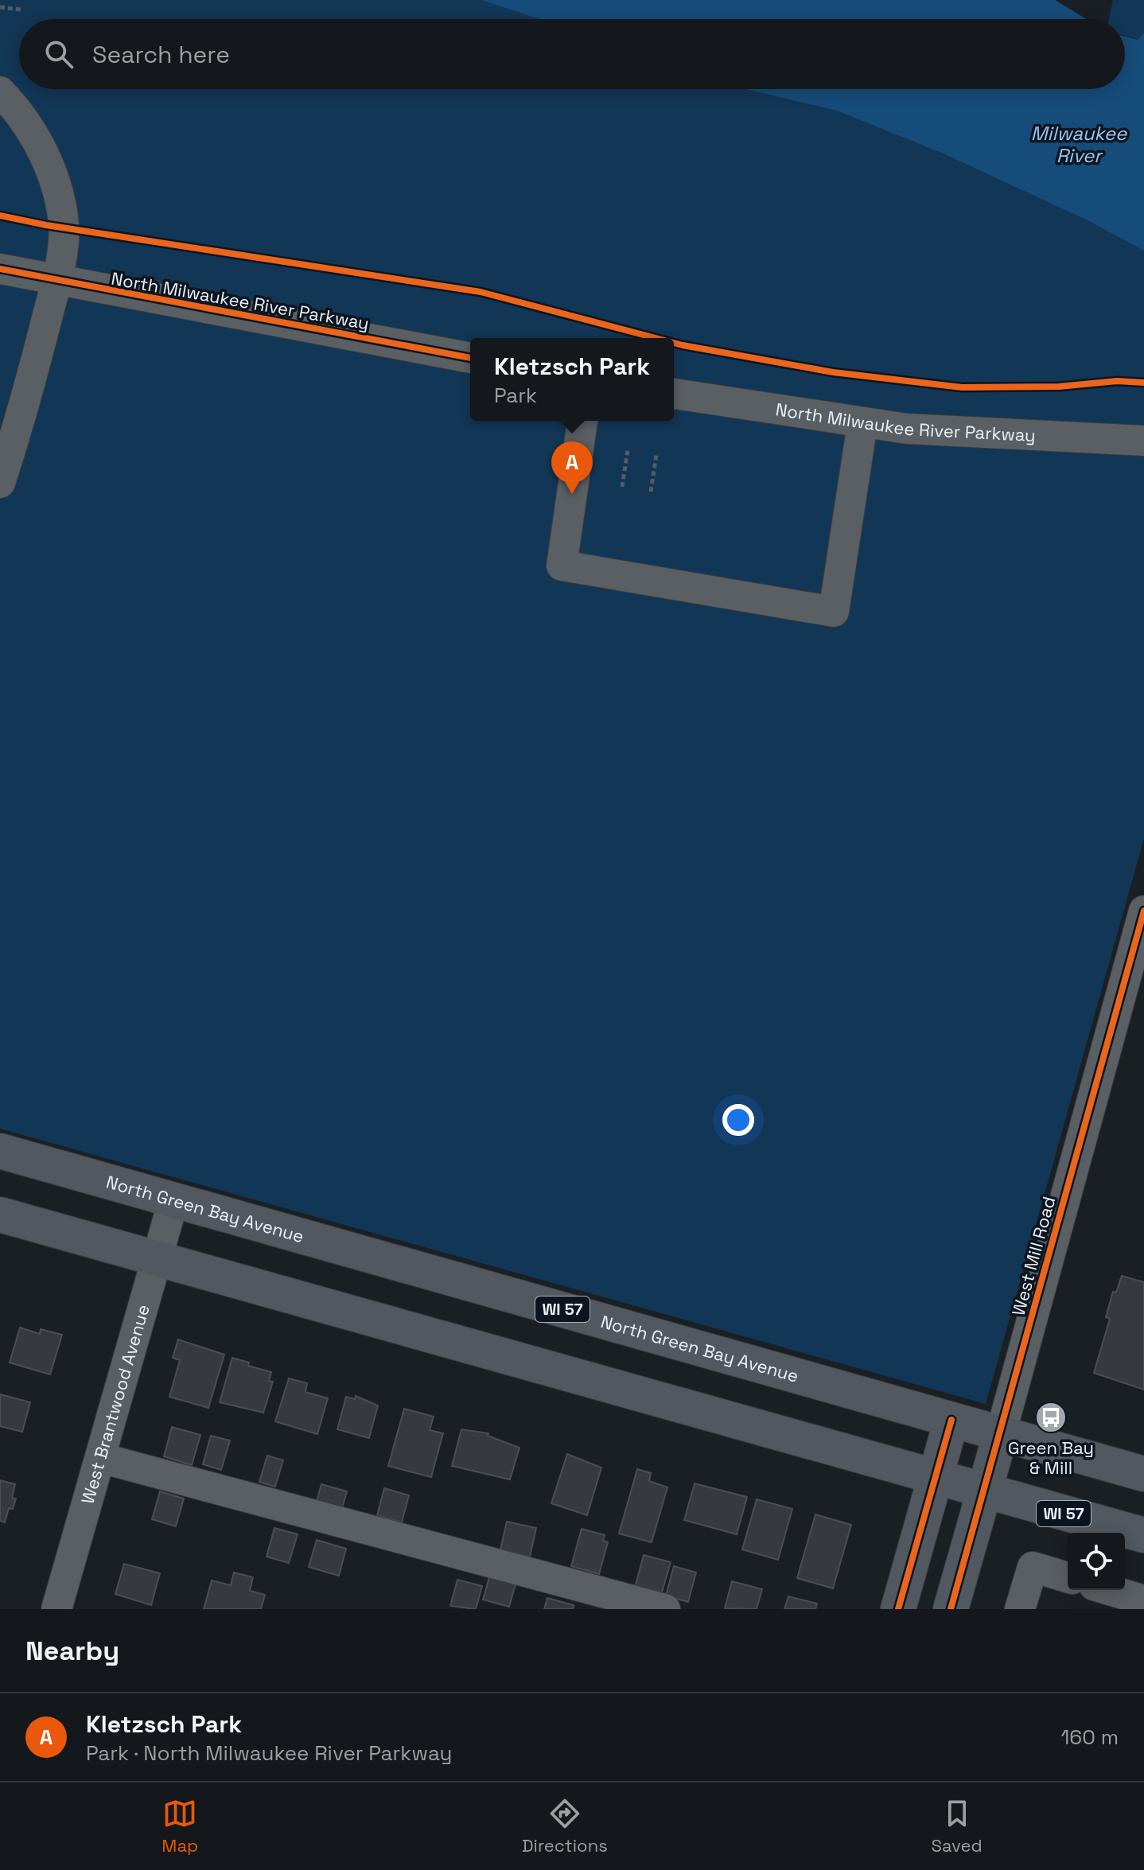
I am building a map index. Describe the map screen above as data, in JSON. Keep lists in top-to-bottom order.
{
  "streets": {
    "main road": ["North Green Bay Avenue", "West Mill Road", "WI 57"],
    "street": ["North Milwaukee River Parkway", "West Brantwood Avenue"]
  },
  "crossings": [
    ["North Green Bay Avenue", "West Mill Road"],
    ["North Green Bay Avenue", "West Brantwood Avenue"],
    ["West Mill Road", "WI 57"],
    ["WI 57", "West Brantwood Avenue"]
  ],
  "water": ["Milwaukee River"],
  "places": {
    "bus stop": ["Green Bay & Mill"]
  },
  "page": {
    "search": "Search here",
    "popup": ["Kletzsch Park", "Park"],
    "pins": "A",
    "heading": "Nearby",
    "list": [
      {
        "mark": "A",
        "name": "Kletzsch Park",
        "note": "Park · North Milwaukee River Parkway",
        "value": "160 m"
      }
    ],
    "nav": ["Map", "Directions", "Saved"]
  }
}
